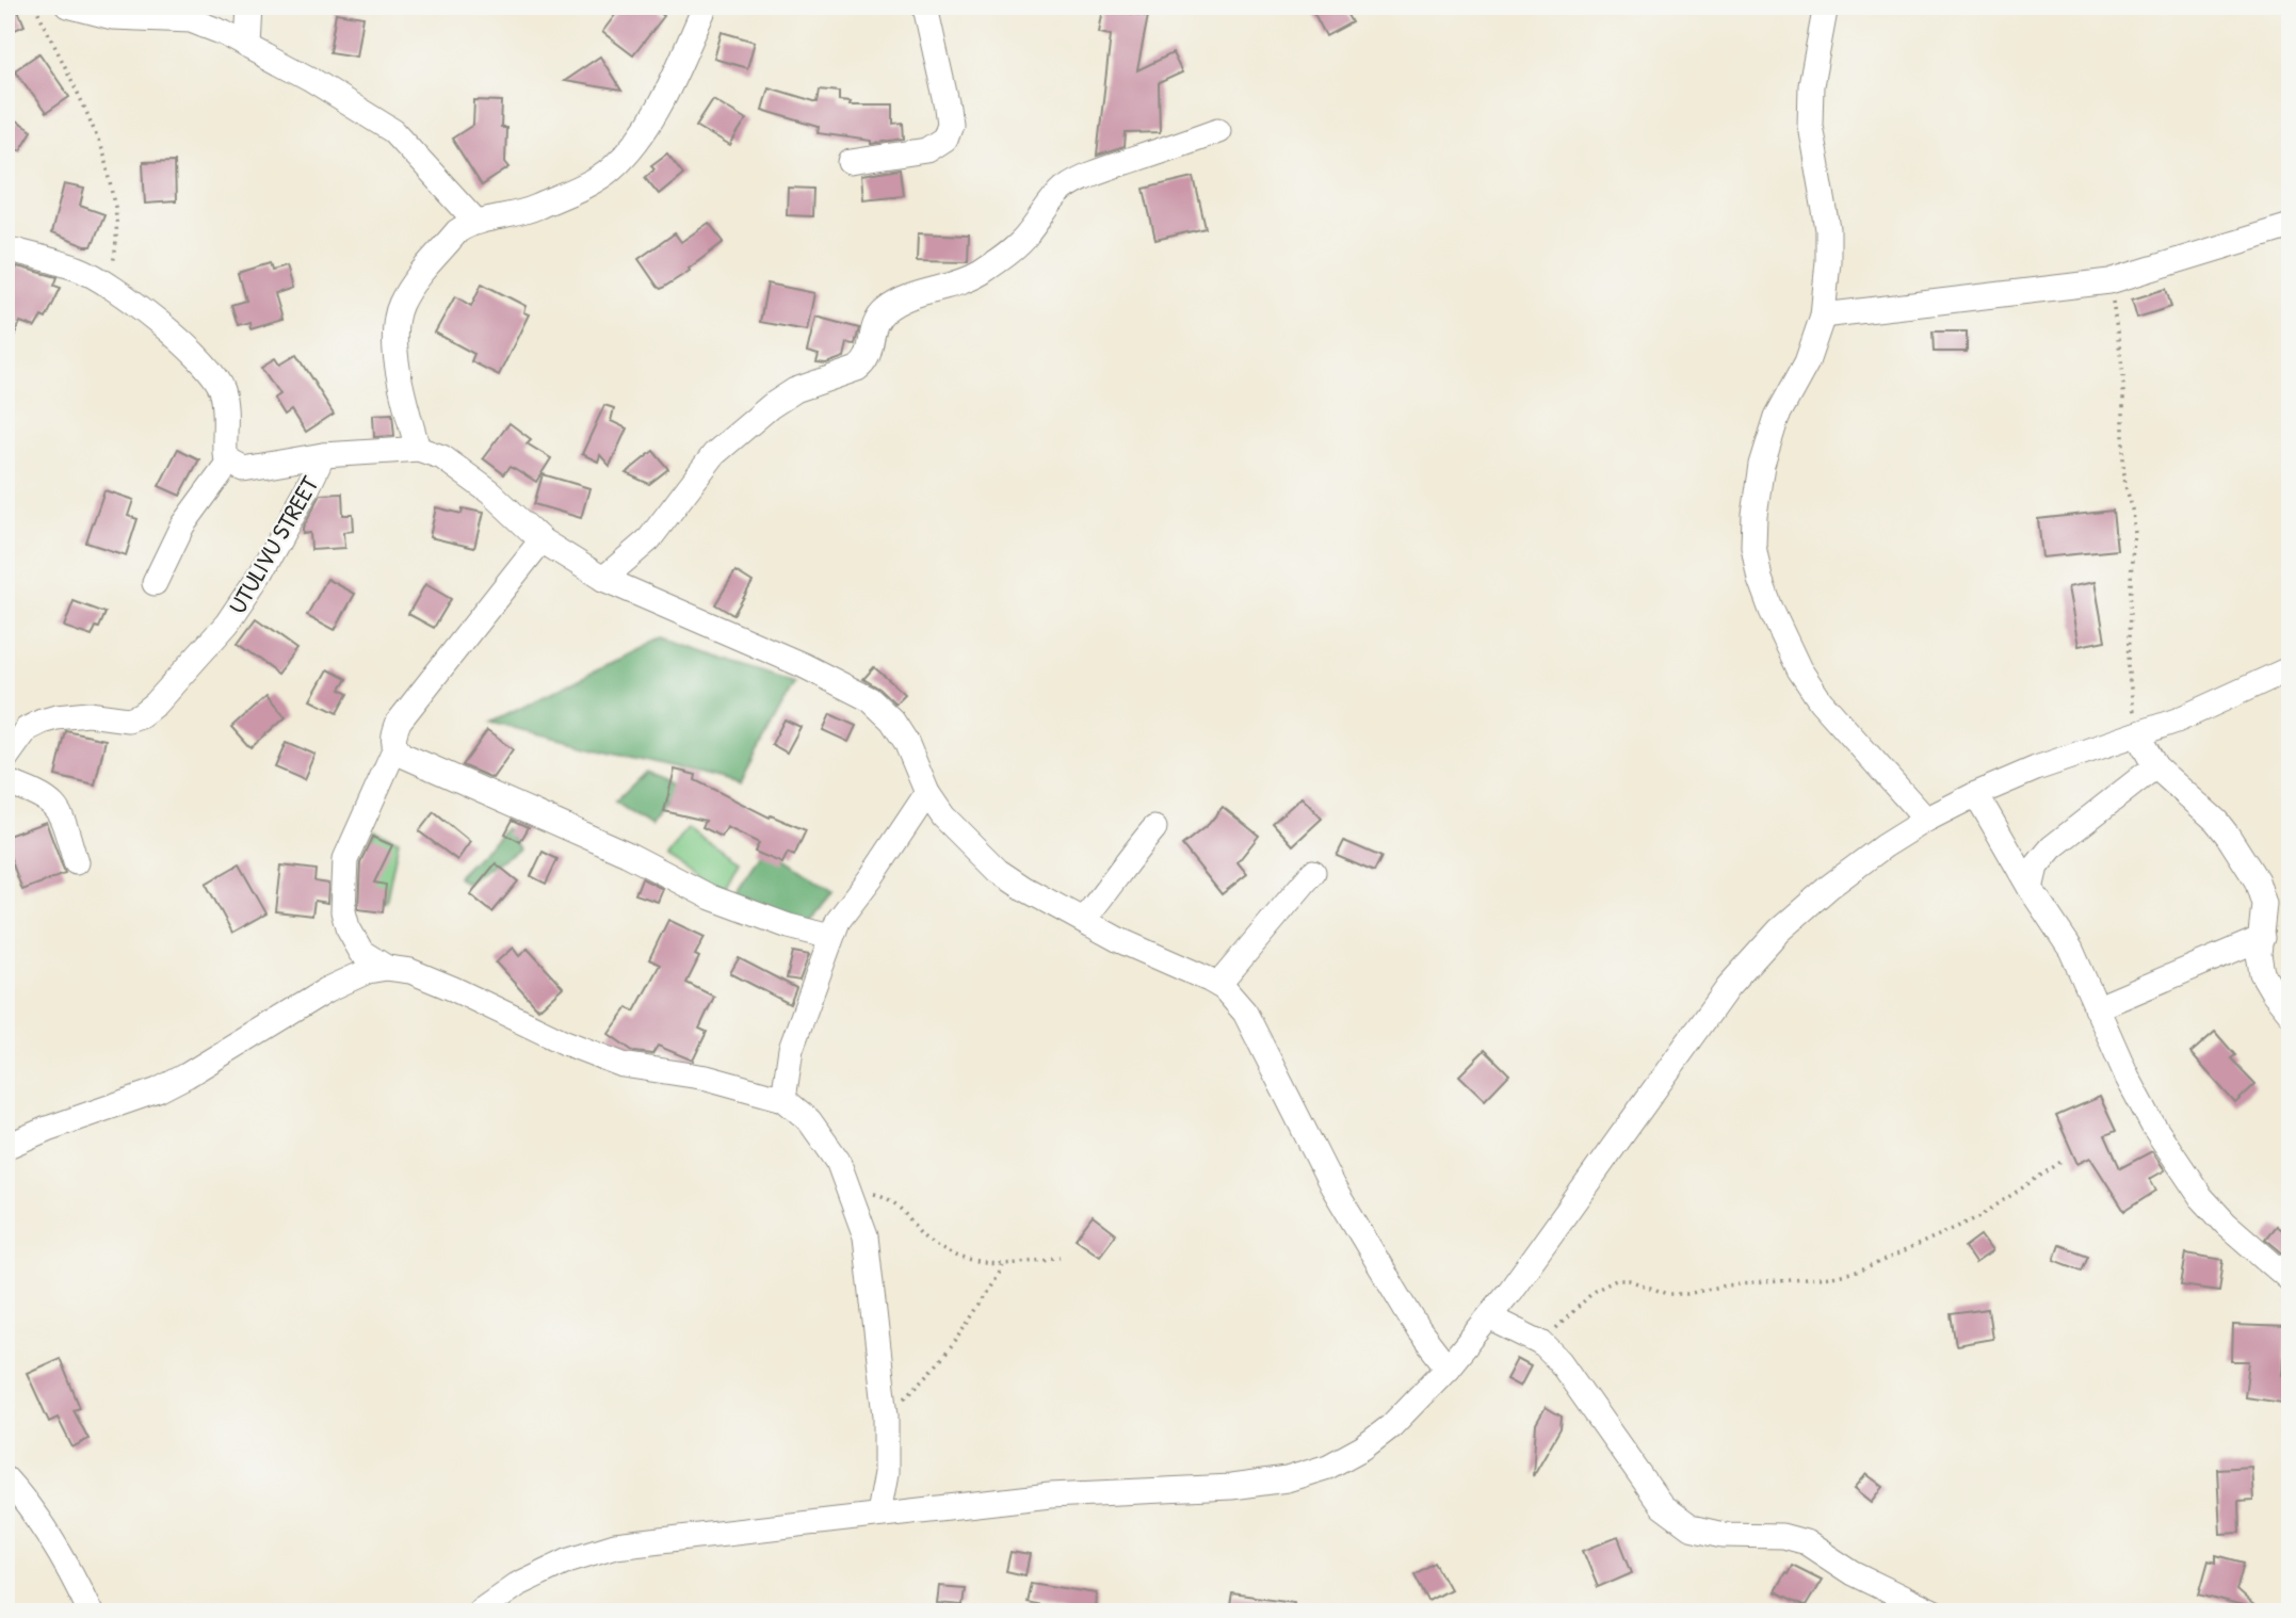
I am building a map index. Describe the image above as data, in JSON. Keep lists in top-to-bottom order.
{
  "streets": {
    "street": ["UTULIVU STREET"]
  }
}
